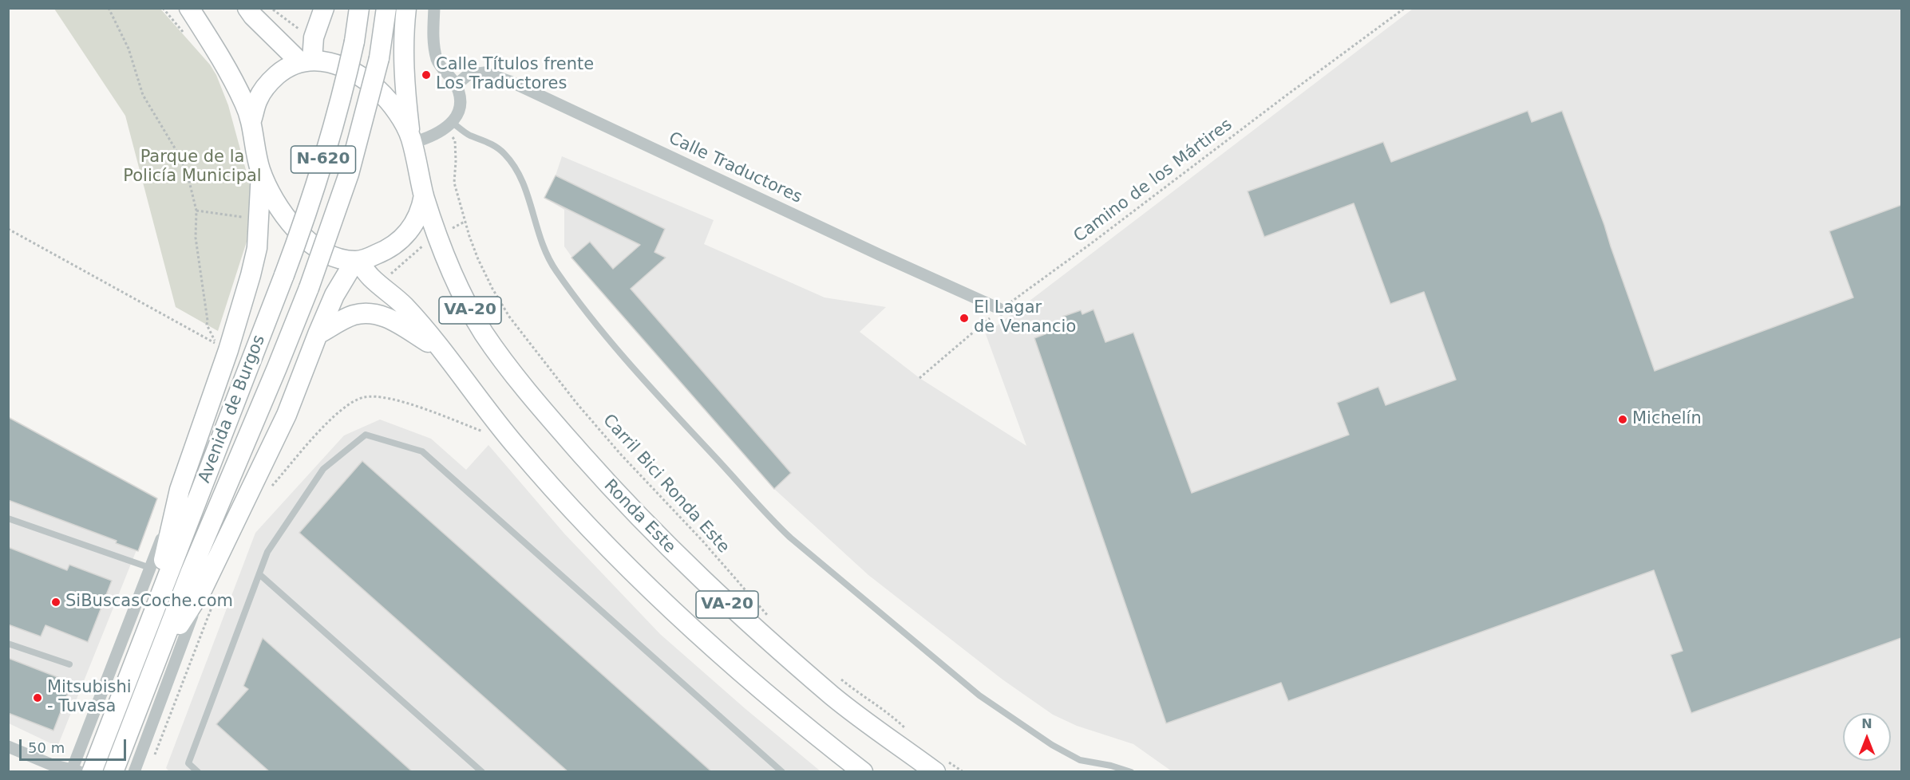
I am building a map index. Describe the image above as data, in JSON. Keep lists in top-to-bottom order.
{
  "streets": {
    "highway": [
      "N-620",
      "VA-20",
      "Avenida de Burgos",
      "Ronda Este"
    ],
    "street": ["Calle Traductores"],
    "path": ["Camino de los Mártires", "Carril Bici Ronda Este"]
  },
  "crossings": [
    ["Calle Traductores", "Camino de los Mártires"],
    ["VA-20", "Ronda Este"]
  ],
  "parks": ["Parque de la Policía Municipal"],
  "places": [
    "Calle Títulos frente Los Traductores",
    "El Lagar de Venancio",
    "Michelín",
    "SiBuscasCoche.com",
    "Mitsubishi - Tuvasa"
  ],
  "scale_bar": "50 m",
  "north": "top"
}
